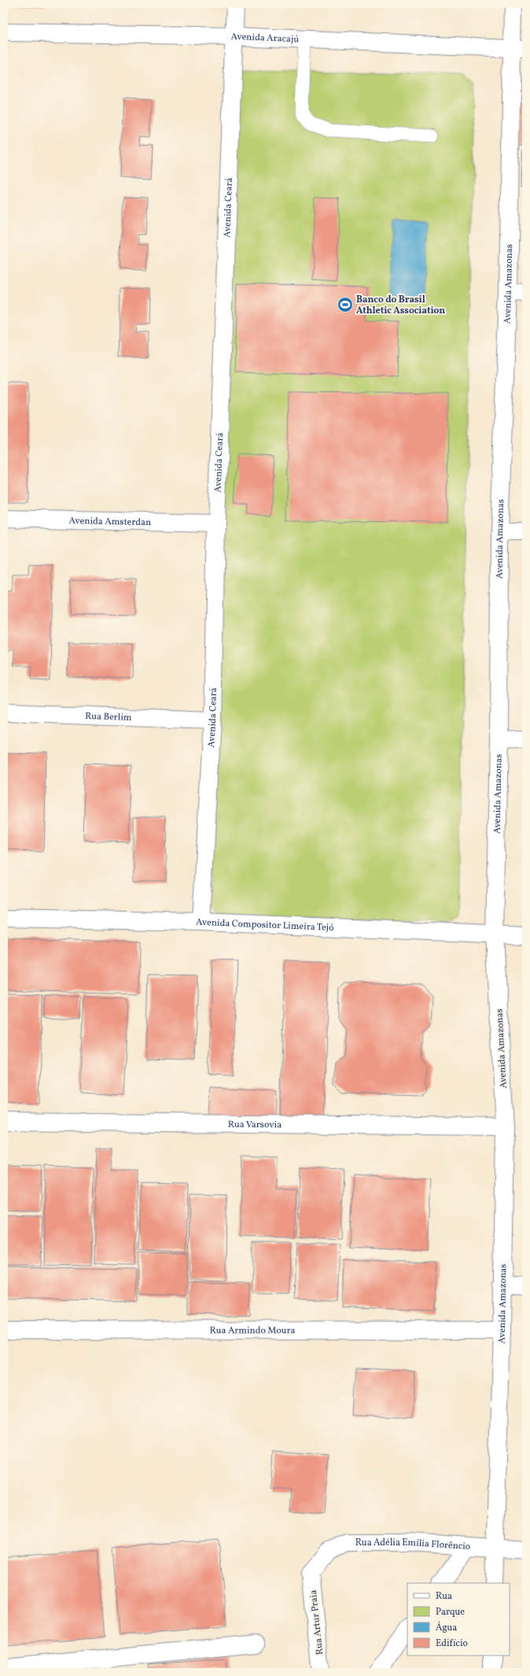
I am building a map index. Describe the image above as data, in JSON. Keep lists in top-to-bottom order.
{
  "streets": {
    "street": [
      "Avenida Aracajú",
      "Avenida Ceará",
      "Avenida Amazonas",
      "Avenida Amsterdan",
      "Rua Berlim",
      "Avenida Compositor Limeira Tejó",
      "Rua Varsovia",
      "Rua Armindo Moura",
      "Rua Adélia Emilia Florêncio",
      "Rua Artur Praia"
    ]
  },
  "crossings": [
    ["Avenida Aracajú", "Avenida Ceará"],
    ["Avenida Aracajú", "Avenida Amazonas"],
    ["Avenida Ceará", "Avenida Amsterdan"],
    ["Avenida Ceará", "Rua Berlim"],
    ["Avenida Ceará", "Avenida Compositor Limeira Tejó"],
    ["Avenida Amazonas", "Avenida Compositor Limeira Tejó"],
    ["Avenida Amazonas", "Rua Varsovia"],
    ["Avenida Amazonas", "Rua Armindo Moura"],
    ["Avenida Amazonas", "Rua Adélia Emilia Florêncio"],
    ["Rua Adélia Emilia Florêncio", "Rua Artur Praia"]
  ],
  "places": {
    "sports": ["Banco do Brasil Athletic Association"]
  },
  "legend": [
    "Rua",
    "Parque",
    "Água",
    "Edifício"
  ]
}
